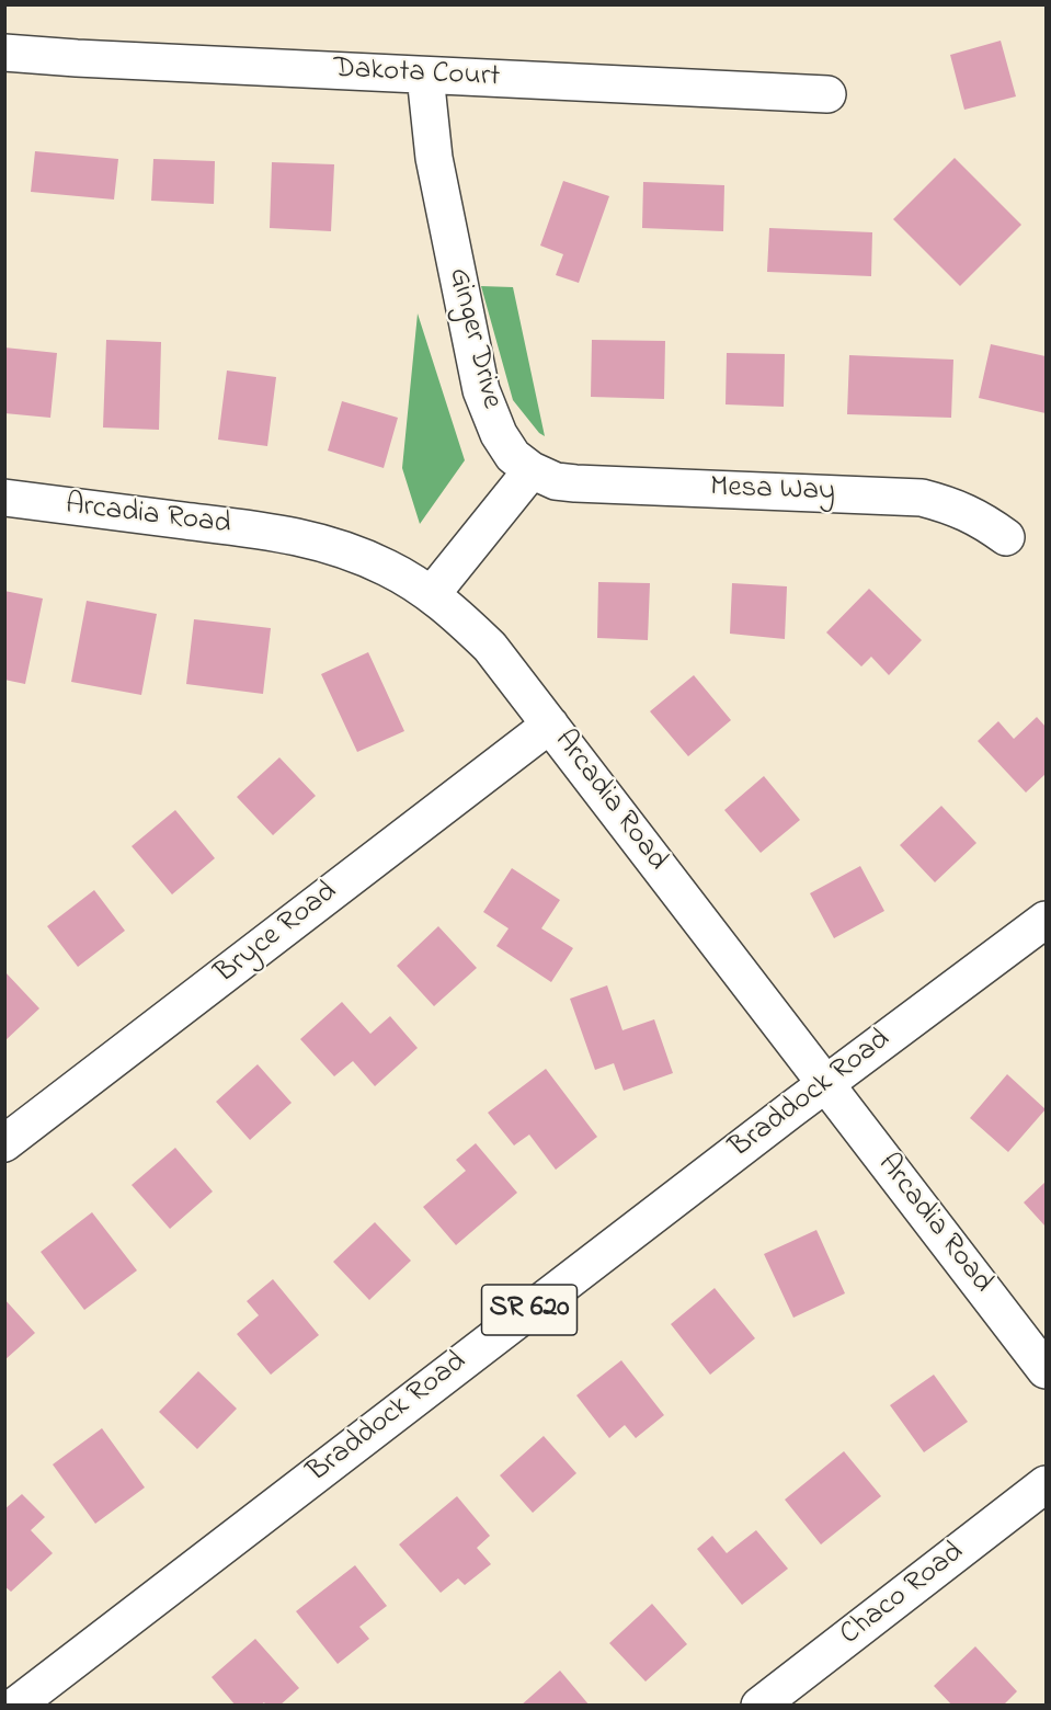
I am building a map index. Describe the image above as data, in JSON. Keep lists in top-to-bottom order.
{
  "streets": {
    "street": [
      "Dakota Court",
      "Ginger Drive",
      "Mesa Way",
      "Arcadia Road",
      "Bryce Road",
      "Braddock Road",
      "SR 620",
      "Chaco Road"
    ]
  },
  "crossings": [
    ["Dakota Court", "Ginger Drive"],
    ["Ginger Drive", "Mesa Way"],
    ["Arcadia Road", "Bryce Road"],
    ["Arcadia Road", "Braddock Road"]
  ]
}
